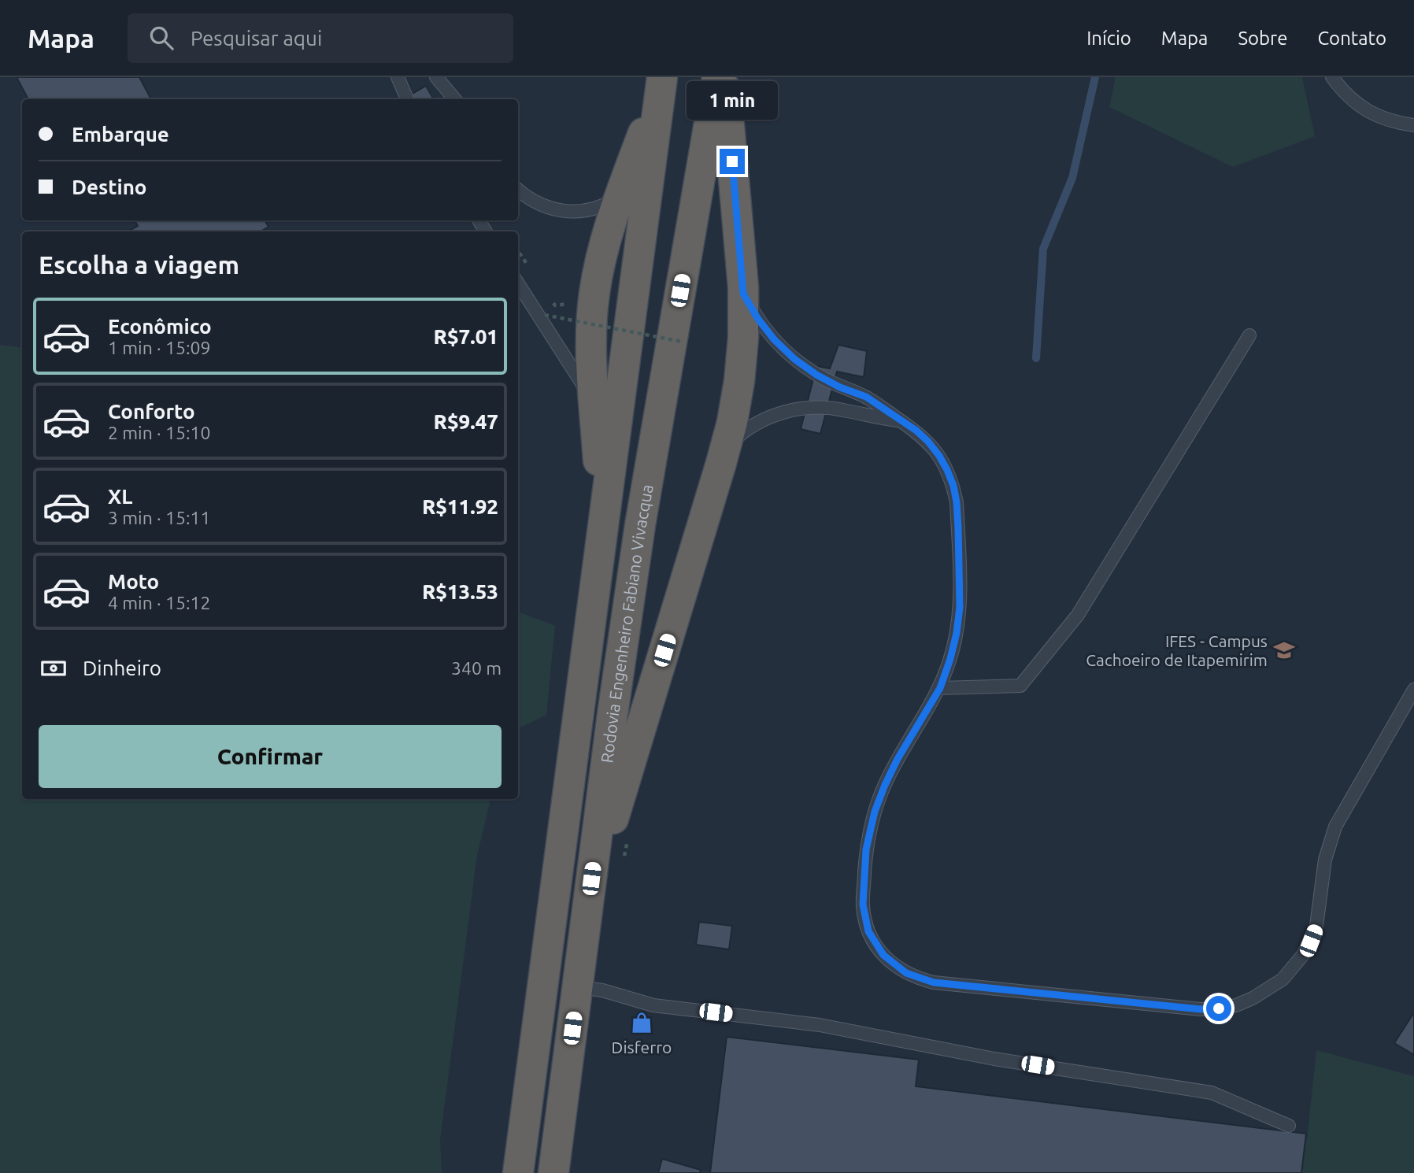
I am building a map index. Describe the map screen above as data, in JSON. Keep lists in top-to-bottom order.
{
  "streets": {
    "highway": ["Rodovia Engenheiro Fabiano Vivacqua"]
  },
  "places": {
    "school or university": ["IFES - Campus Cachoeiro de Itapemirim"],
    "shop": ["Disferro"]
  },
  "page": {
    "header": "Mapa",
    "search": "Pesquisar aqui",
    "nav": [
      "Início",
      "Mapa",
      "Sobre",
      "Contato"
    ],
    "bubble": "1 min",
    "banner": ["Embarque", "Destino"],
    "heading": "Escolha a viagem",
    "list": [
      {
        "name": "Econômico",
        "note": "1 min · 15:09",
        "value": "R$7.01"
      },
      {
        "name": "Conforto",
        "note": "2 min · 15:10",
        "value": "R$9.47"
      },
      {
        "name": "XL",
        "note": "3 min · 15:11",
        "value": "R$11.92"
      },
      {
        "name": "Moto",
        "note": "4 min · 15:12",
        "value": "R$13.53"
      }
    ],
    "pay": ["Dinheiro", "340 m"],
    "buttons": "Confirmar"
  }
}
